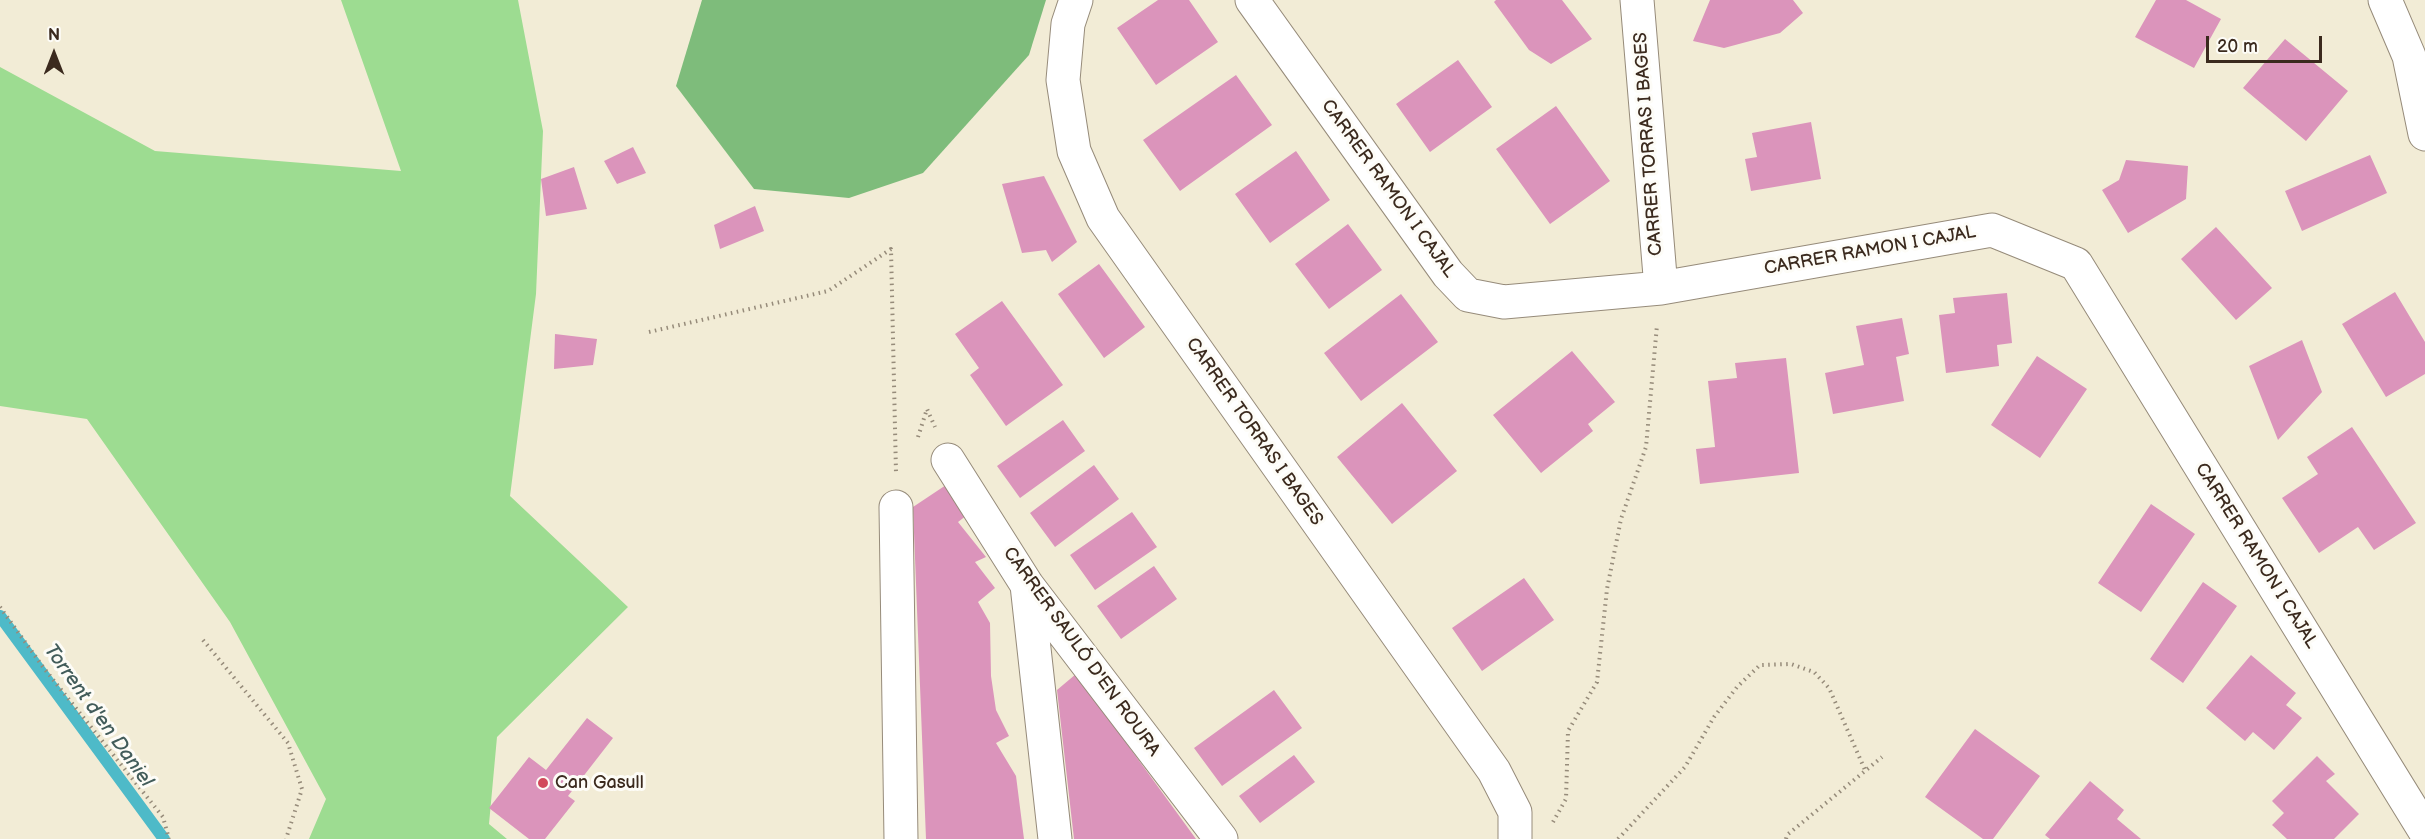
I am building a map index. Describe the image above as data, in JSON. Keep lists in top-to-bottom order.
{
  "streets": {
    "street": ["CARRER TORRAS I BAGES", "CARRER RAMON I CAJAL", "CARRER SAULÓ D'EN ROURA"]
  },
  "crossings": [
    ["CARRER TORRAS I BAGES", "CARRER RAMON I CAJAL"]
  ],
  "water": ["Torrent d'en Daniel"],
  "places": ["Can Gasull"],
  "scale_bar": "20 m",
  "north": "top"
}
